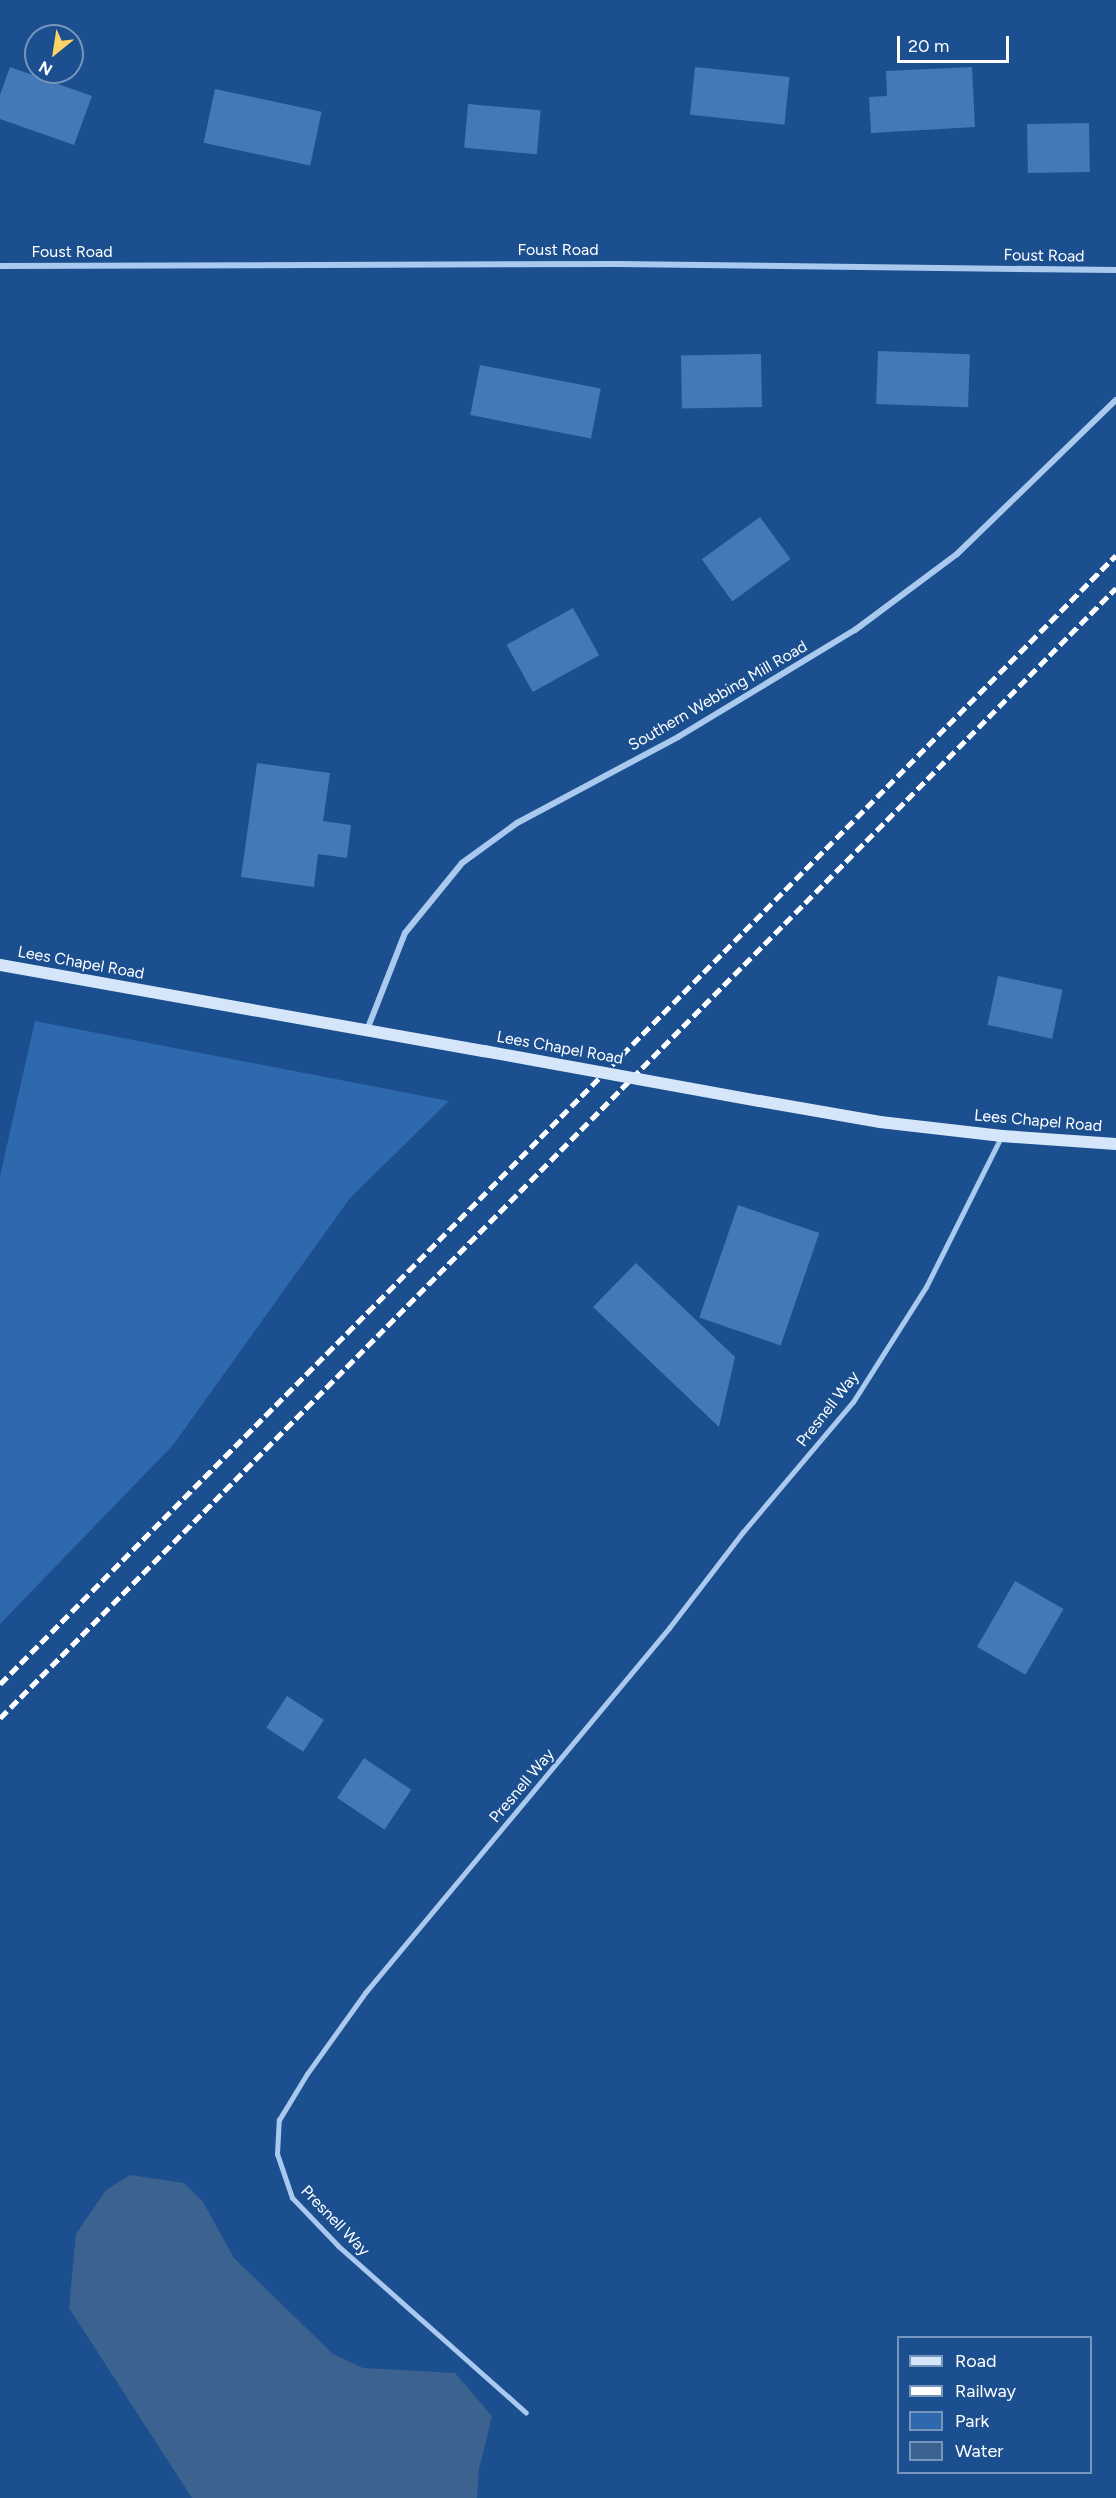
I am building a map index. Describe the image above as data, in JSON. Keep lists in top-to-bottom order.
{
  "streets": {
    "main road": ["Lees Chapel Road"],
    "street": ["Foust Road", "Southern Webbing Mill Road"],
    "lane": ["Presnell Way"]
  },
  "crossings": [
    ["Southern Webbing Mill Road", "Lees Chapel Road"],
    ["Lees Chapel Road", "Presnell Way"]
  ],
  "legend": [
    "Road",
    "Railway",
    "Park",
    "Water"
  ],
  "scale_bar": "20 m",
  "north": "bottom left"
}
